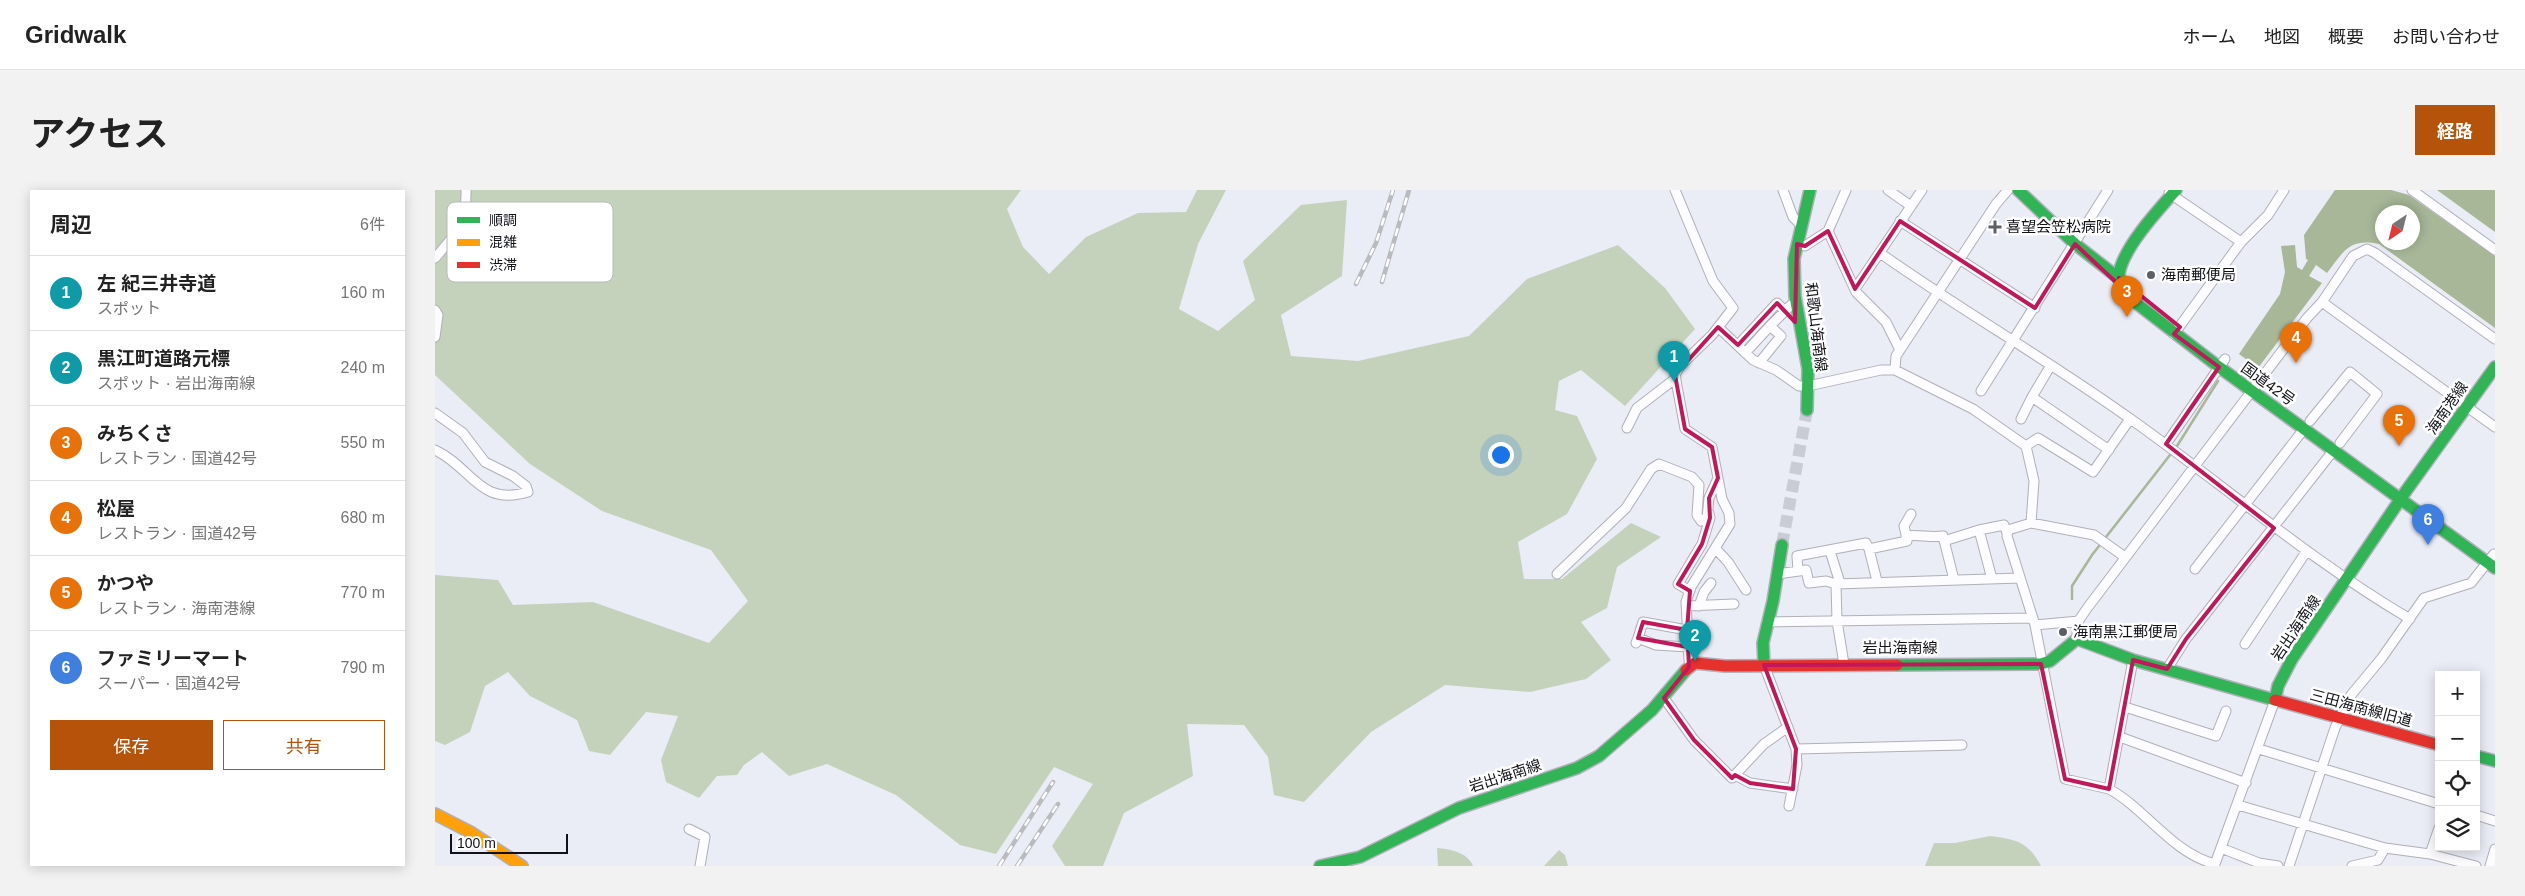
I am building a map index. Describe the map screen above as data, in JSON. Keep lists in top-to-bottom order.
{
  "streets": {
    "main road": [
      "和歌山海南線",
      "国道42号",
      "海南港線",
      "岩出海南線",
      "三田海南線旧道"
    ]
  },
  "crossings": [
    ["国道42号", "海南港線"],
    ["国道42号", "岩出海南線"],
    ["海南港線", "岩出海南線"],
    ["岩出海南線", "三田海南線旧道"]
  ],
  "places": {
    "health": ["喜望会笠松病院"],
    "other": ["海南郵便局", "海南黒江郵便局"]
  },
  "legend": ["順調", "混雑", "渋滞"],
  "scale_bar": "100 m",
  "north": "bottom left",
  "page": {
    "header": "Gridwalk",
    "nav": [
      "ホーム",
      "地図",
      "概要",
      "お問い合わせ"
    ],
    "title": "アクセス",
    "buttons": [
      "経路",
      ["保存", "共有"]
    ],
    "heading": ["周辺", "6件"],
    "list": [
      {
        "mark": "1",
        "name": "左 紀三井寺道",
        "note": "スポット",
        "value": "160 m"
      },
      {
        "mark": "2",
        "name": "黒江町道路元標",
        "note": "スポット · 岩出海南線",
        "value": "240 m"
      },
      {
        "mark": "3",
        "name": "みちくさ",
        "note": "レストラン · 国道42号",
        "value": "550 m"
      },
      {
        "mark": "4",
        "name": "松屋",
        "note": "レストラン · 国道42号",
        "value": "680 m"
      },
      {
        "mark": "5",
        "name": "かつや",
        "note": "レストラン · 海南港線",
        "value": "770 m"
      },
      {
        "mark": "6",
        "name": "ファミリーマート",
        "note": "スーパー · 国道42号",
        "value": "790 m"
      }
    ],
    "pins": [
      "3",
      "4",
      "1",
      "5",
      "6",
      "2"
    ],
    "map_buttons": ["+", "−"],
    "scale": "100 m"
  }
}
